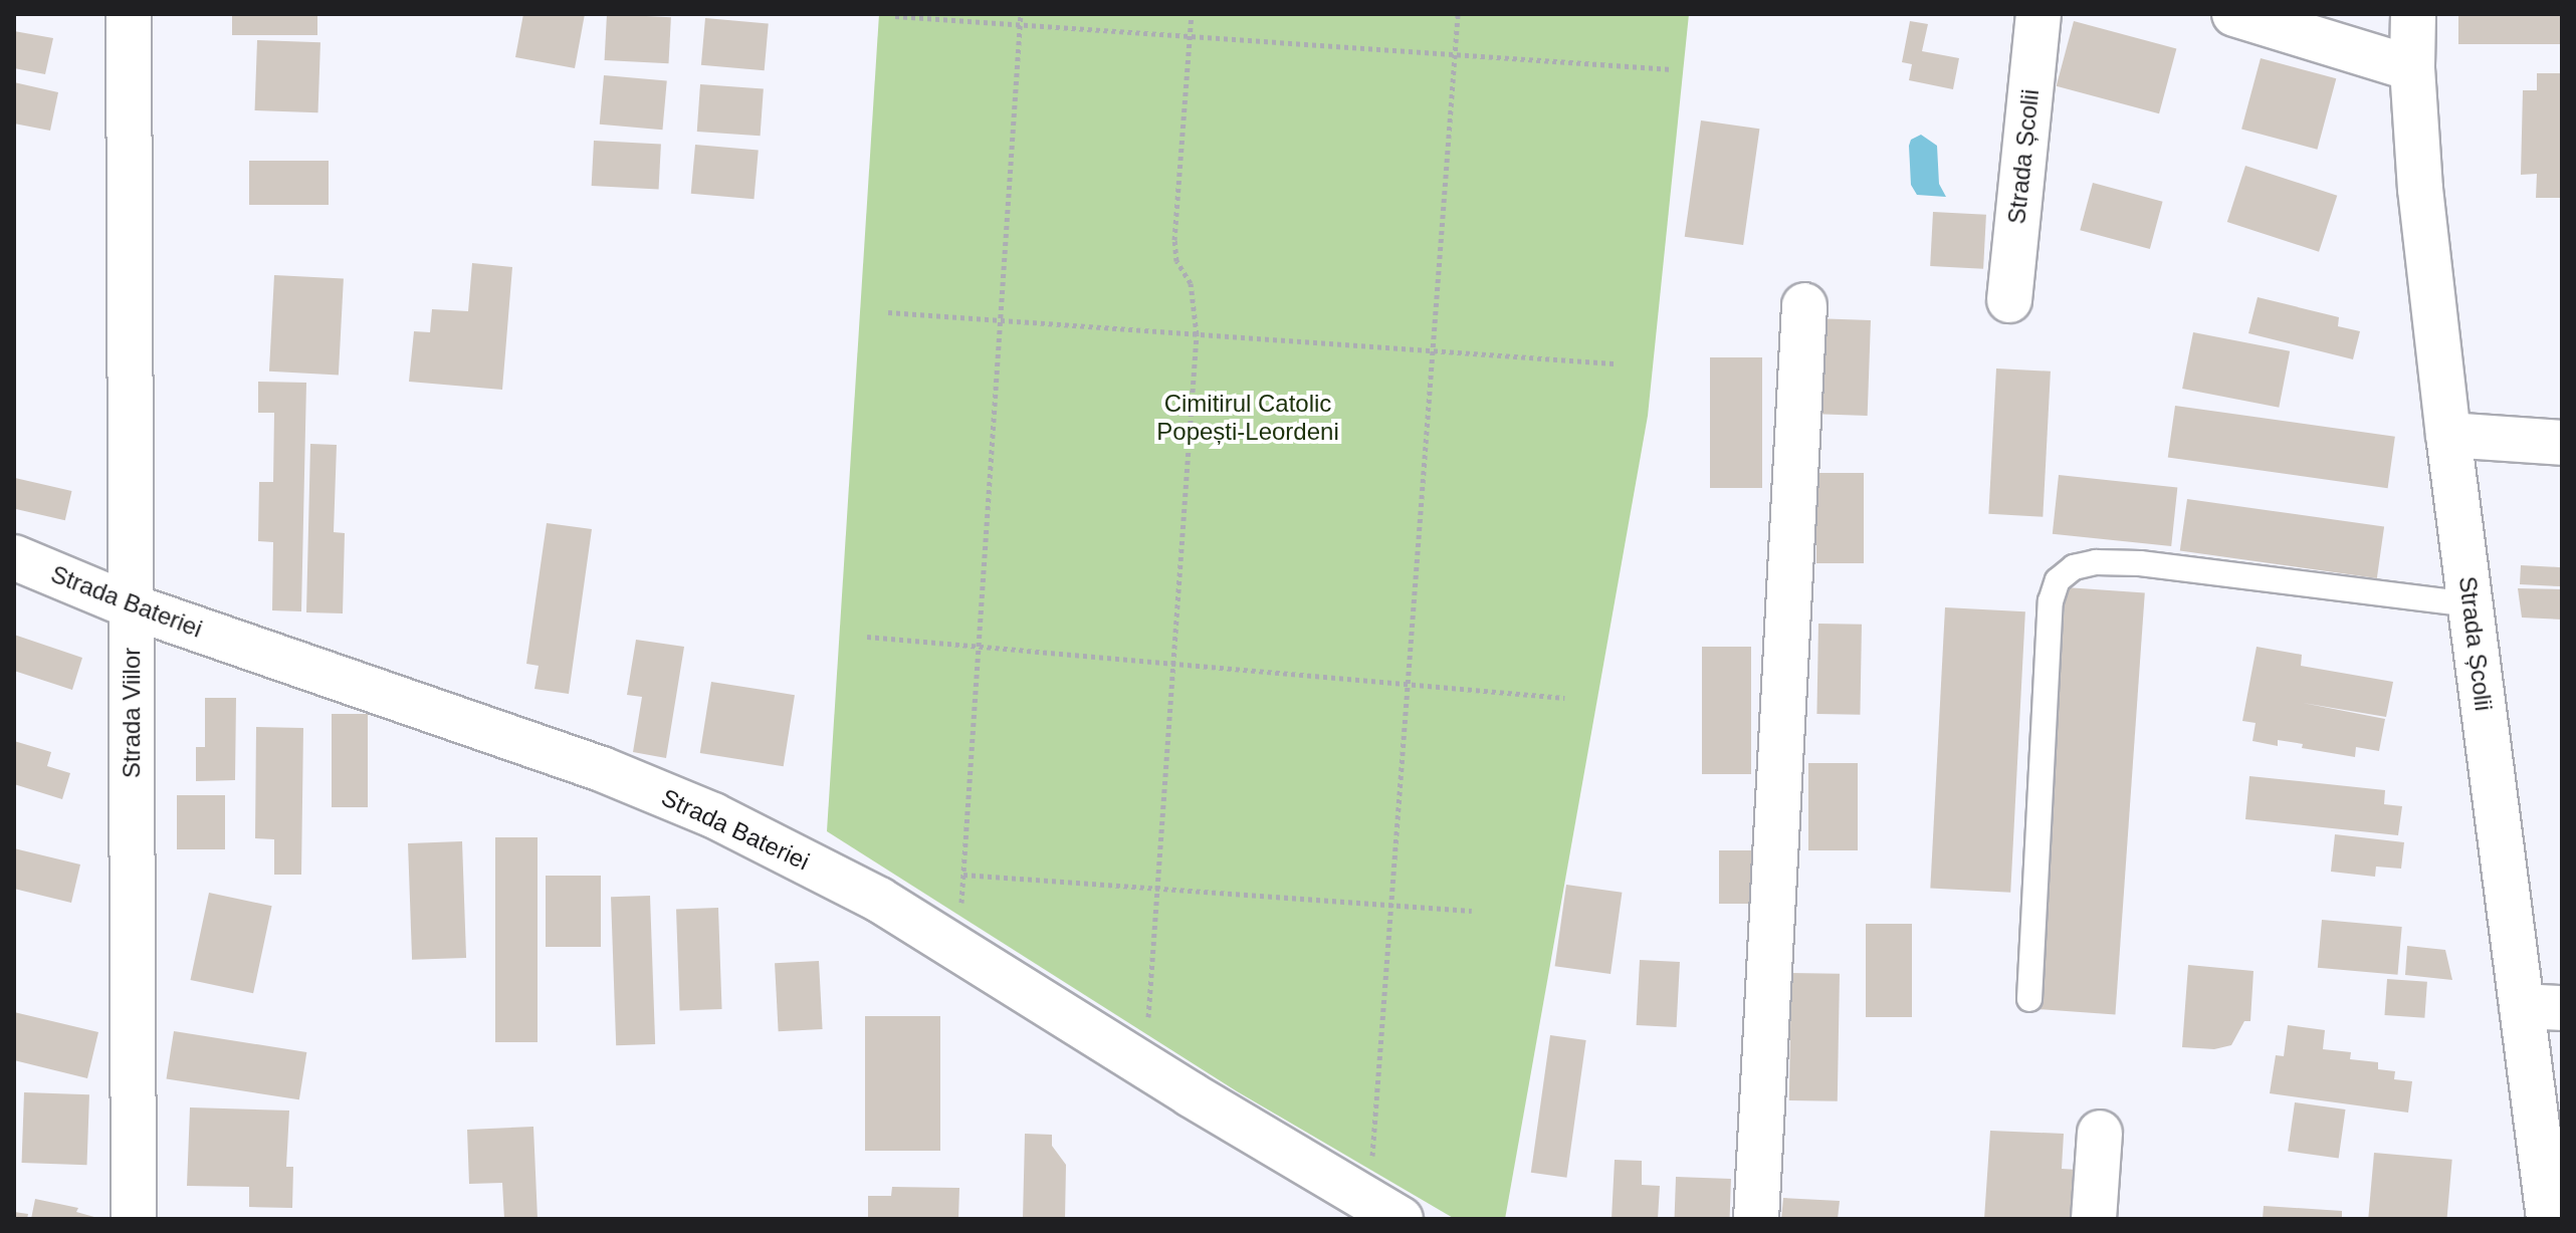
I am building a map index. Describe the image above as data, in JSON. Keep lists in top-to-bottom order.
{
  "streets": {
    "street": ["Strada Școlii", "Strada Bateriei", "Strada Viilor"]
  },
  "crossings": [
    ["Strada Bateriei", "Strada Viilor"]
  ],
  "parks": ["Cimitirul Catolic Popești-Leordeni"]
}
